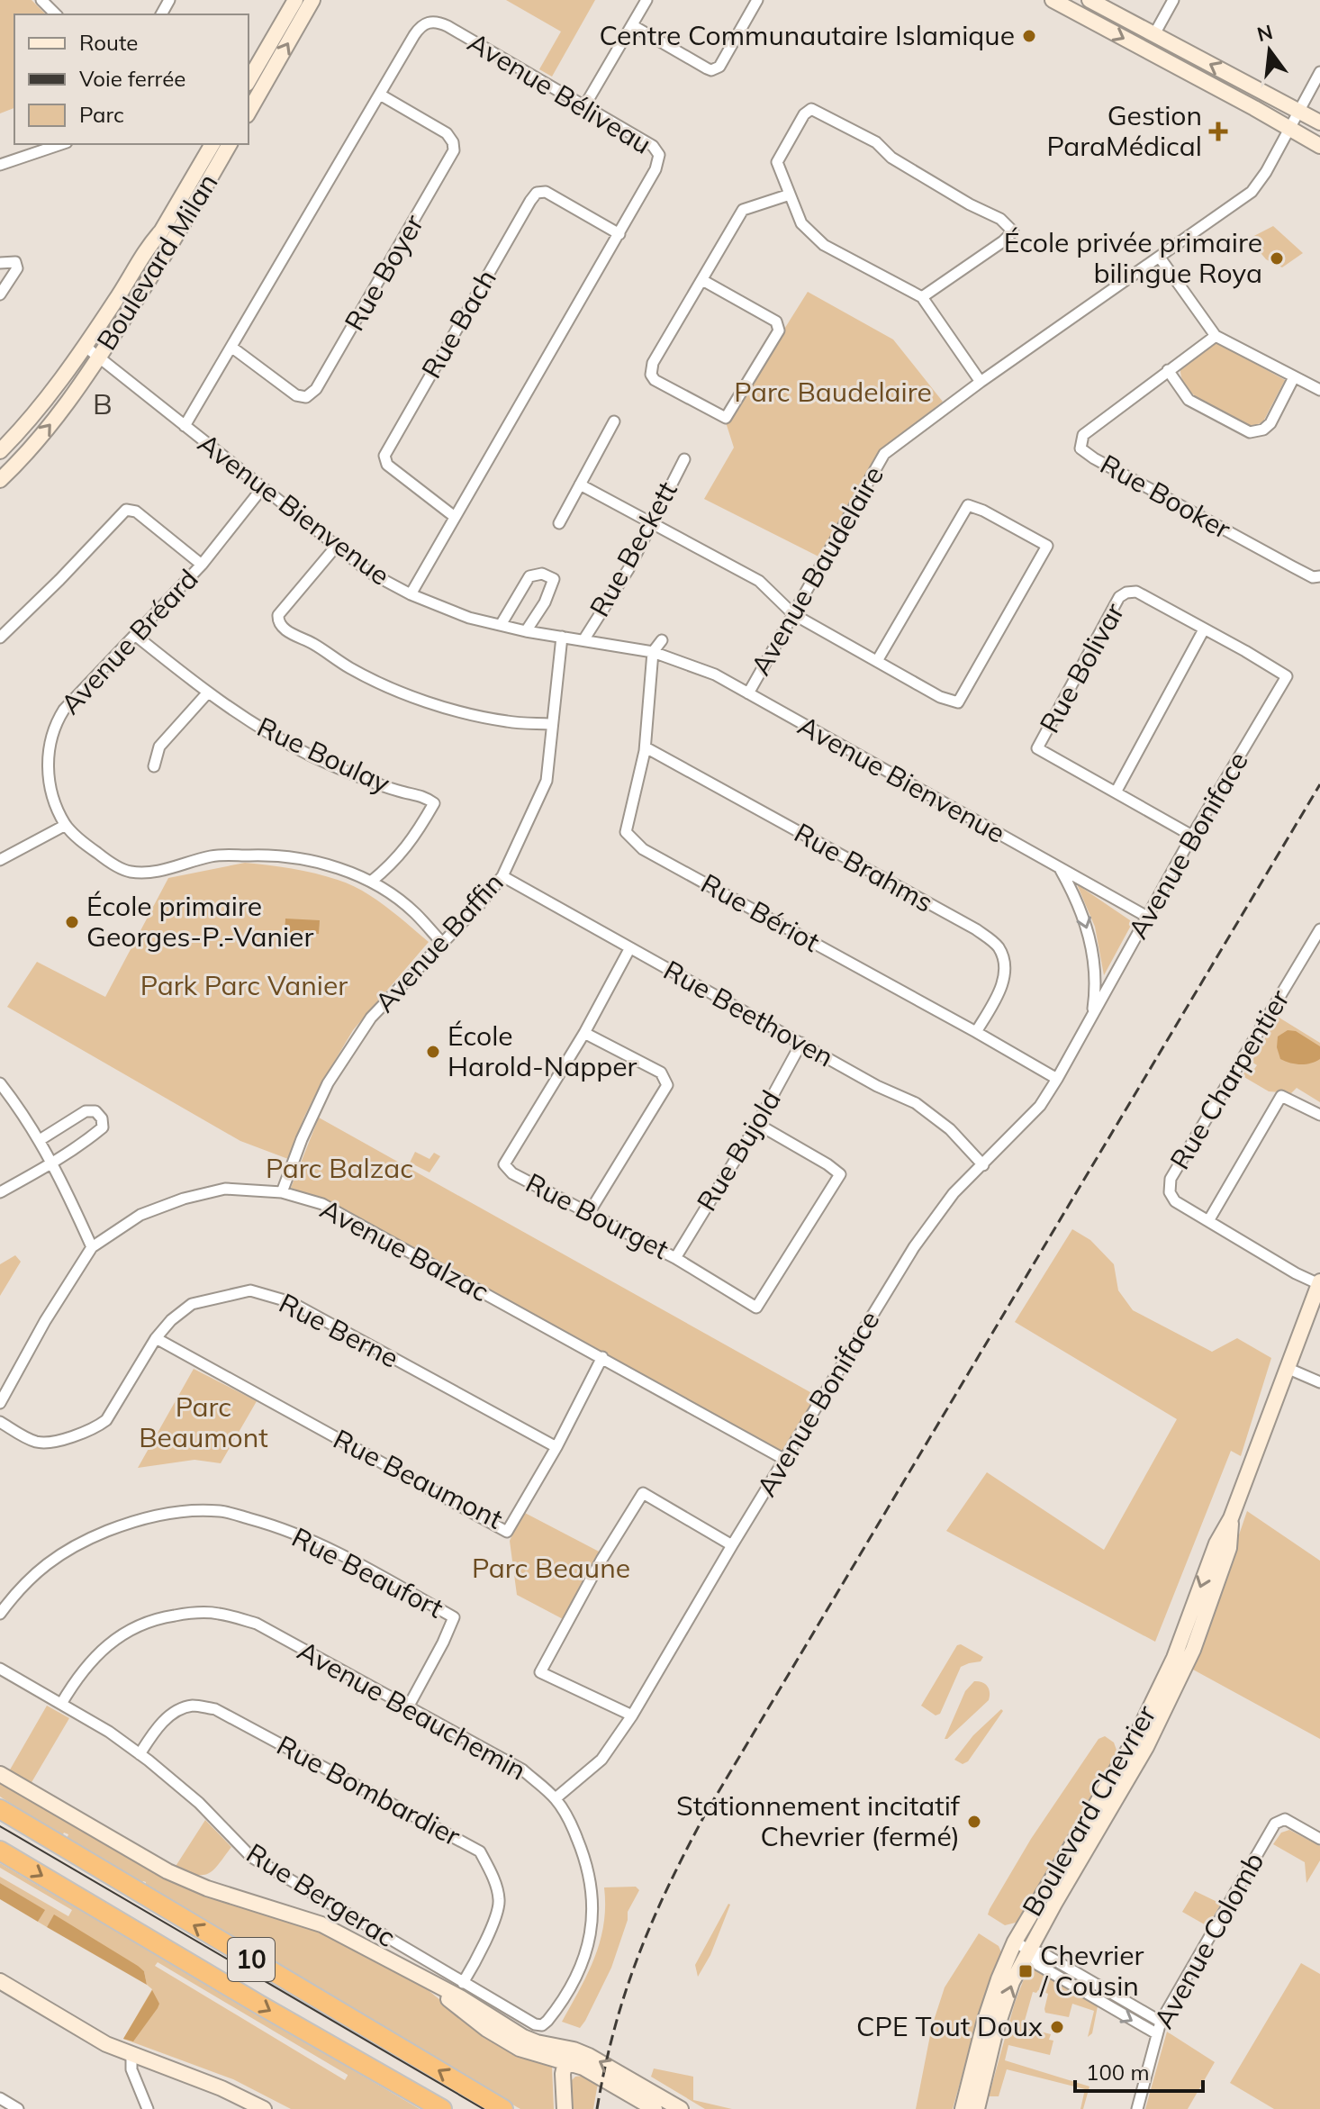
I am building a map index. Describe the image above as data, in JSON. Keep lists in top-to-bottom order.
{
  "streets": {
    "highway": ["10"],
    "main road": ["Boulevard Milan", "Boulevard Chevrier"],
    "street": [
      "Avenue Béliveau",
      "Rue Boyer",
      "Rue Bach",
      "Rue Booker",
      "Avenue Bienvenue",
      "Rue Beckett",
      "Avenue Baudelaire",
      "Avenue Bréard",
      "Rue Bolivar",
      "Rue Boulay",
      "Avenue Boniface",
      "Rue Brahms",
      "Rue Bériot",
      "Avenue Baffin",
      "Rue Beethoven",
      "Rue Charpentier",
      "Rue Bujold",
      "Rue Bourget",
      "Avenue Balzac",
      "Rue Berne",
      "Rue Beaumont",
      "Rue Beaufort",
      "Avenue Beauchemin",
      "Rue Bombardier",
      "Rue Bergerac",
      "Avenue Colomb"
    ]
  },
  "crossings": [
    ["Avenue Béliveau", "Rue Boyer"],
    ["Avenue Béliveau", "Rue Bach"],
    ["Avenue Béliveau", "Avenue Bienvenue"],
    ["Boulevard Milan", "Avenue Bienvenue"],
    ["Avenue Bienvenue", "Rue Beckett"],
    ["Avenue Bienvenue", "Avenue Baudelaire"],
    ["Avenue Bienvenue", "Avenue Bréard"],
    ["Avenue Bienvenue", "Avenue Boniface"],
    ["Avenue Bienvenue", "Rue Bériot"],
    ["Avenue Bienvenue", "Avenue Baffin"],
    ["Avenue Bréard", "Rue Boulay"],
    ["Avenue Bréard", "Avenue Baffin"],
    ["Rue Bolivar", "Avenue Boniface"],
    ["Avenue Boniface", "Rue Bériot"],
    ["Avenue Boniface", "Rue Beethoven"],
    ["Avenue Boniface", "Avenue Balzac"],
    ["Avenue Boniface", "Avenue Beauchemin"],
    ["Rue Brahms", "Rue Bériot"],
    ["Avenue Baffin", "Rue Beethoven"],
    ["Avenue Baffin", "Avenue Balzac"],
    ["Rue Beethoven", "Rue Bujold"],
    ["Rue Beethoven", "Rue Bourget"],
    ["Rue Charpentier", "Boulevard Chevrier"],
    ["Rue Bujold", "Rue Bourget"],
    ["Avenue Balzac", "Rue Beaumont"],
    ["Rue Berne", "Rue Beaumont"],
    ["Rue Beaufort", "Avenue Beauchemin"],
    ["Avenue Beauchemin", "Rue Bergerac"],
    ["Rue Bombardier", "Rue Bergerac"]
  ],
  "districts": ["B"],
  "parks": [
    "Parc Baudelaire",
    "Park Parc Vanier",
    "Parc Balzac",
    "Parc Beaumont",
    "Parc Beaune"
  ],
  "places": {
    "other": [
      "Centre Communautaire Islamique",
      "École privée primaire bilingue Roya",
      "École primaire Georges-P.-Vanier",
      "École Harold-Napper",
      "Stationnement incitatif Chevrier (fermé)",
      "CPE Tout Doux"
    ],
    "health": ["Gestion ParaMédical"],
    "transit": ["Chevrier / Cousin"]
  },
  "legend": ["Route", "Voie ferrée", "Parc"],
  "scale_bar": "100 m",
  "north": "top"
}
